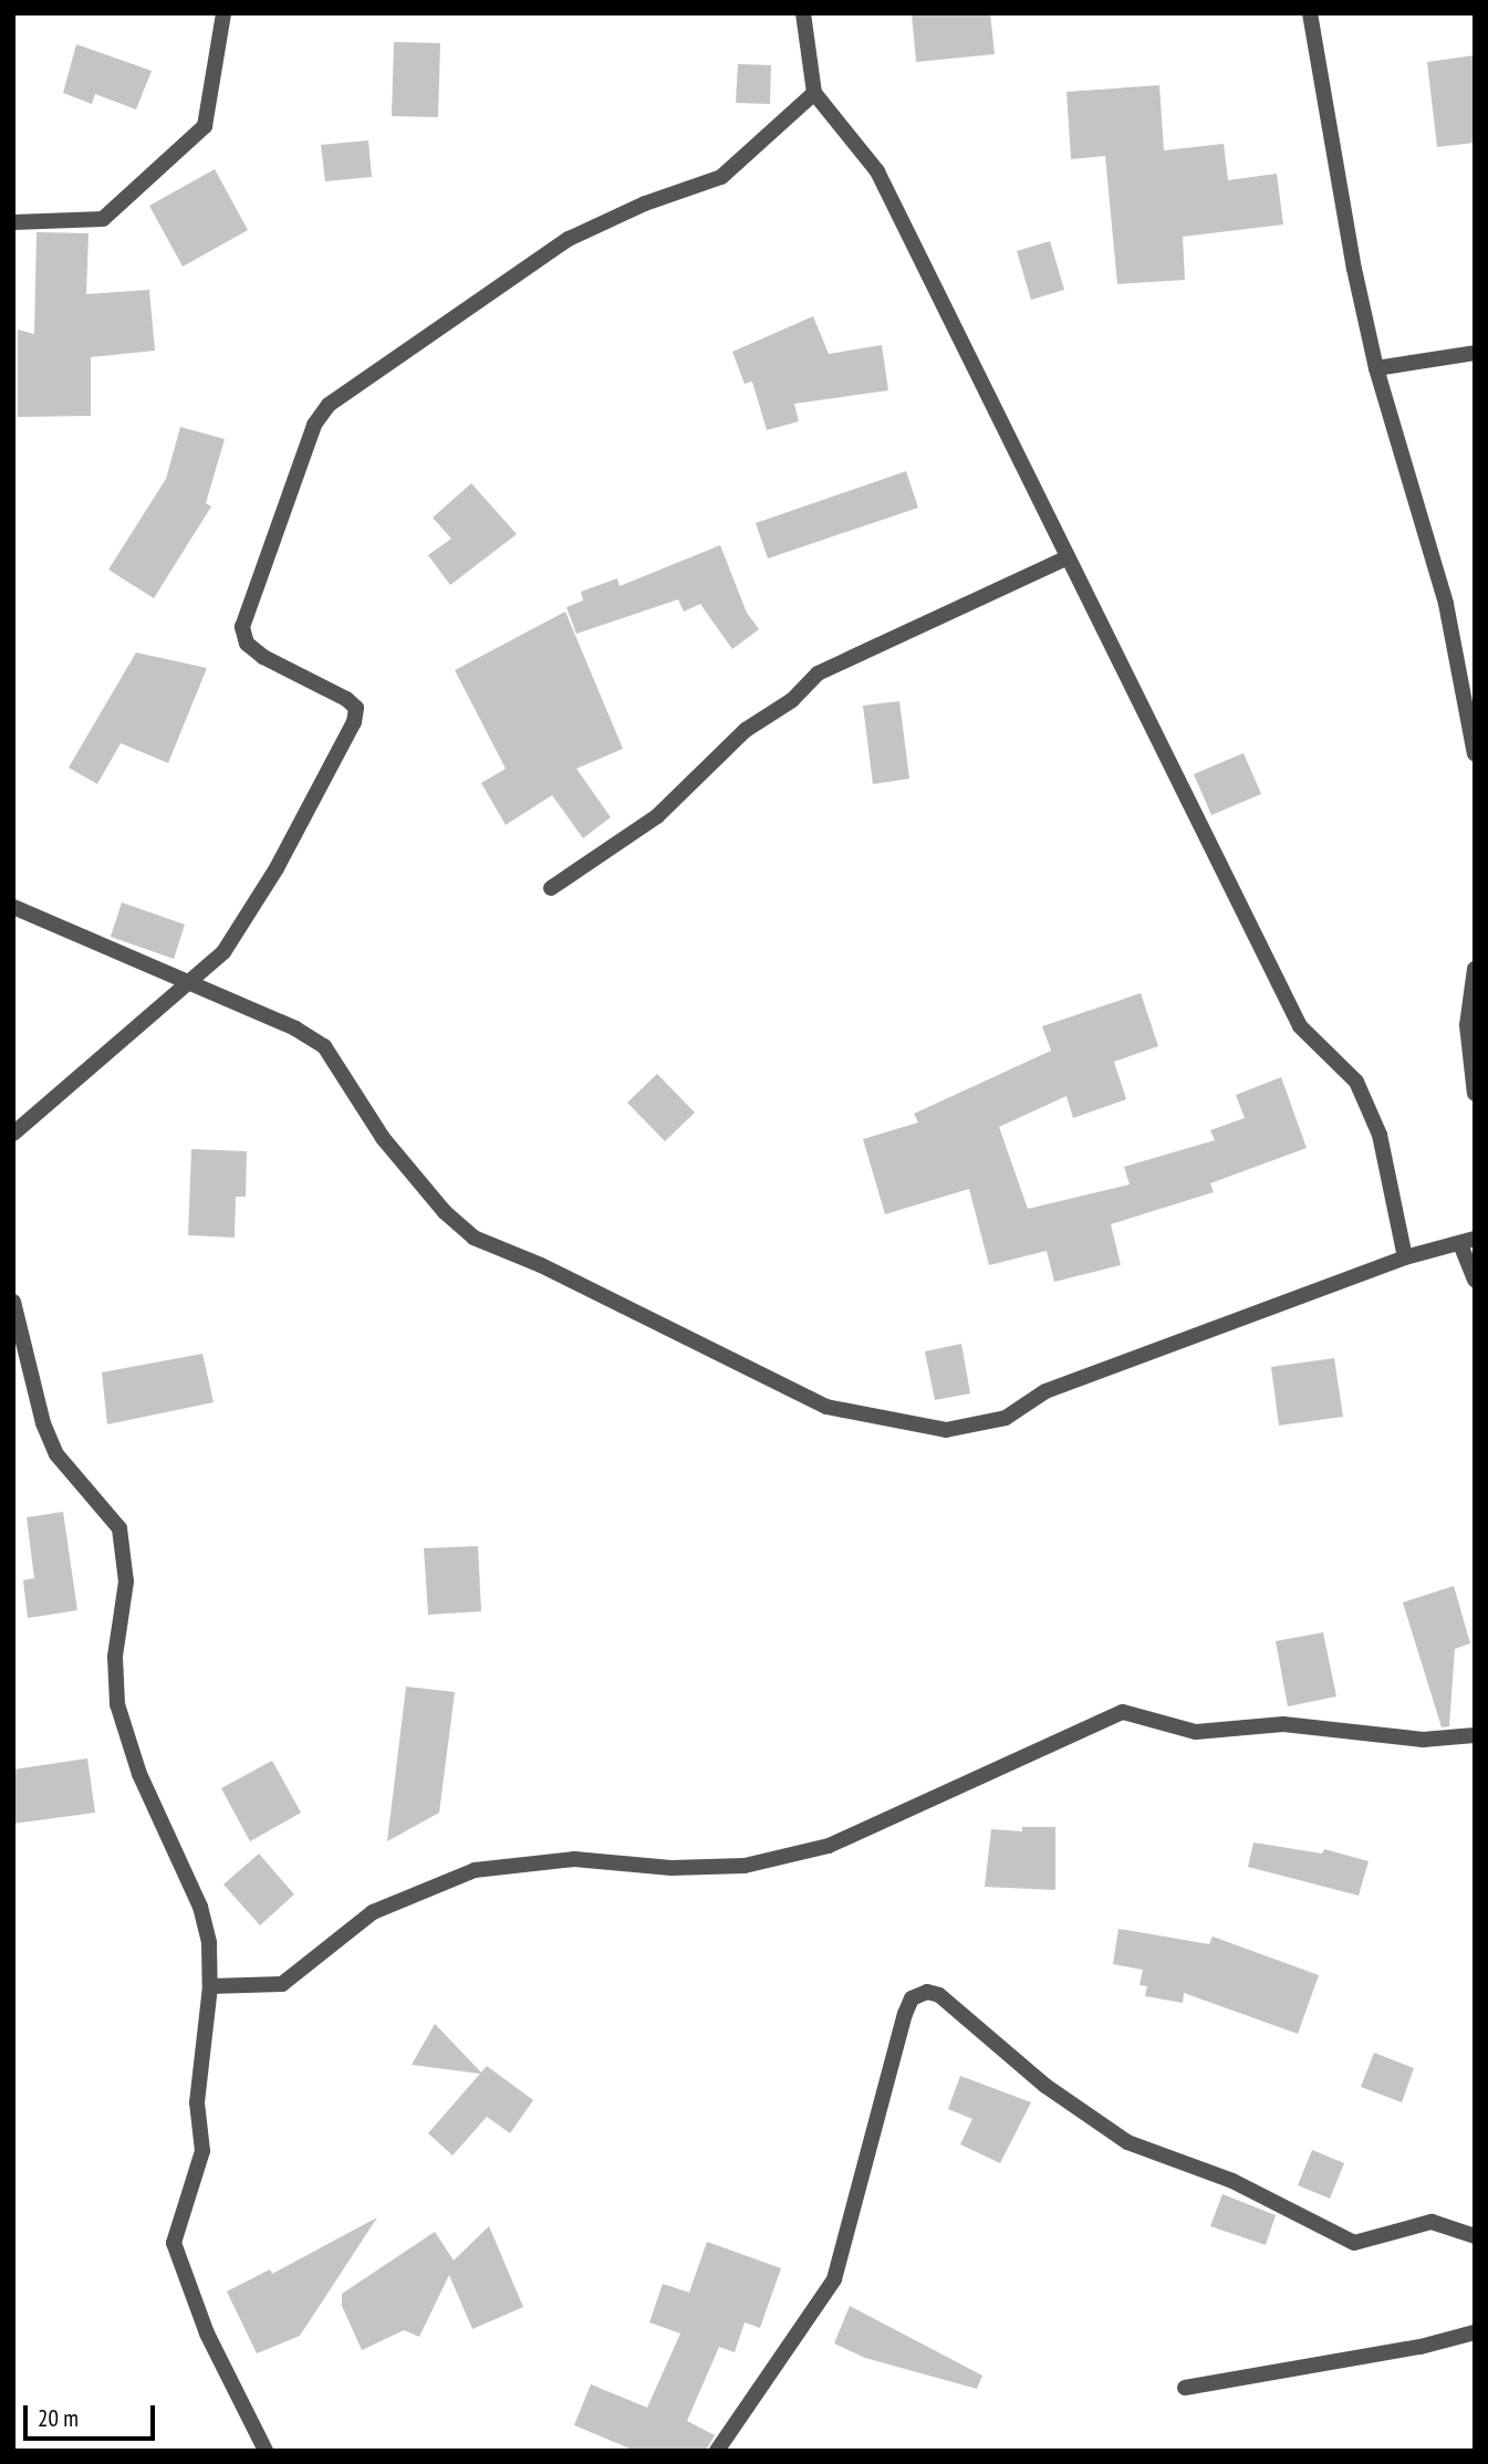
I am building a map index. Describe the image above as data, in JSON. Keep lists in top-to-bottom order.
{
  "scale_bar": "20 m"
}
